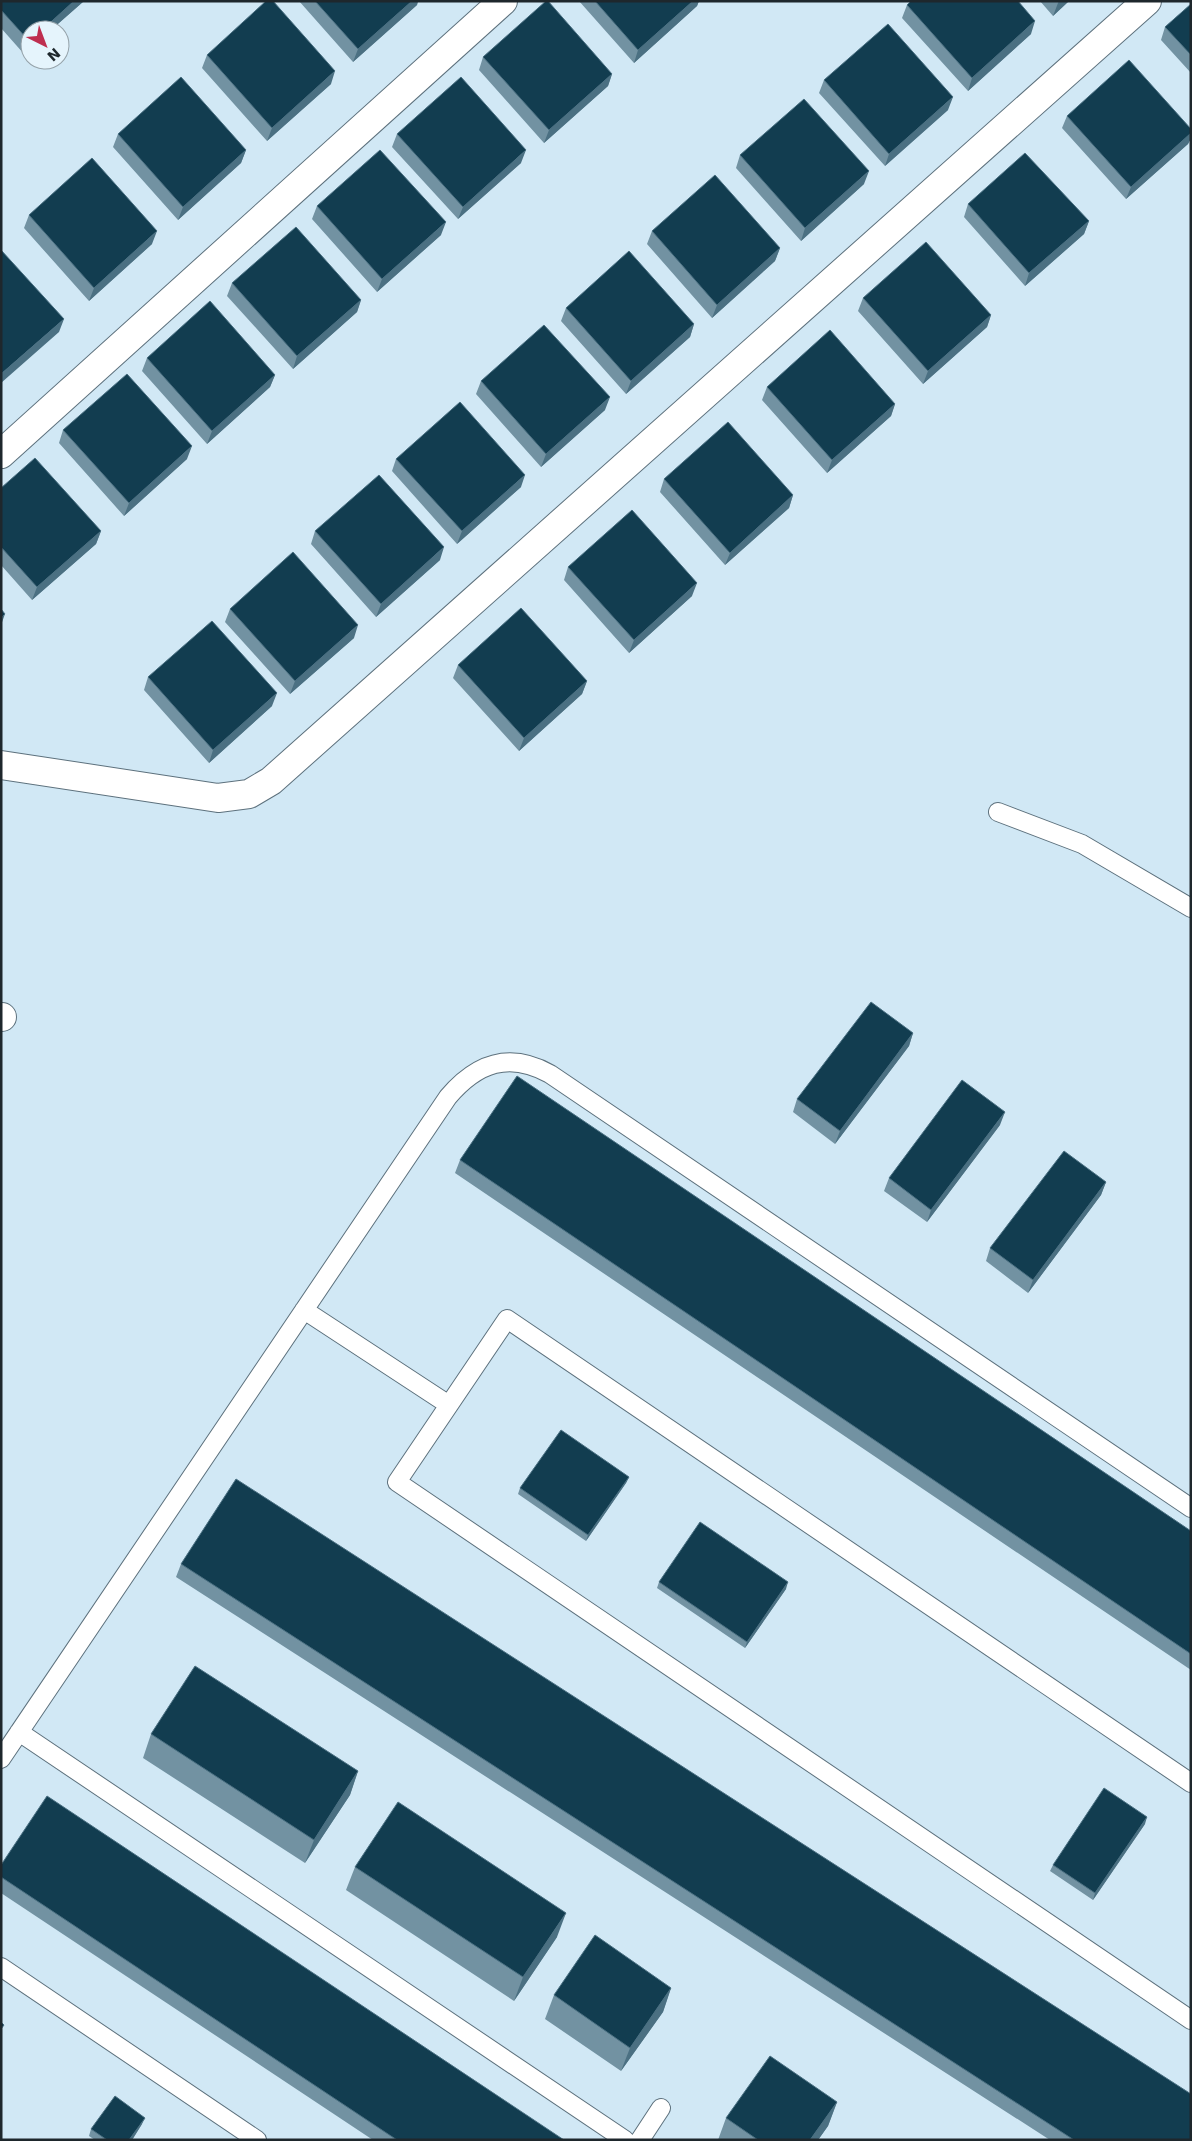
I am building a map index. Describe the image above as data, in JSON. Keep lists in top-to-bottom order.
{
  "north": "bottom right"
}
